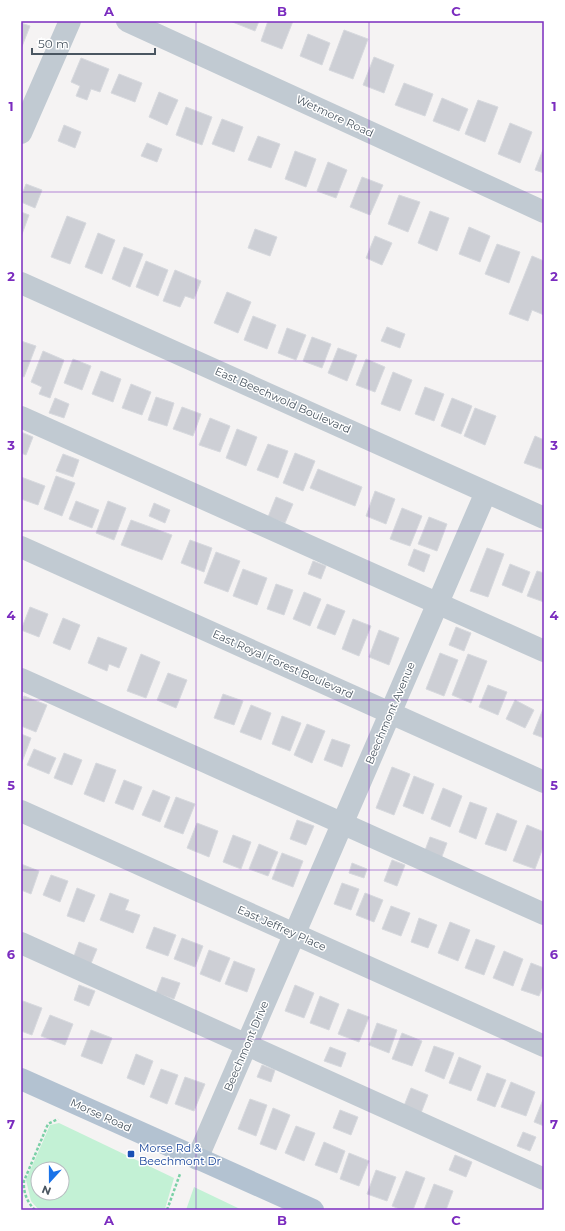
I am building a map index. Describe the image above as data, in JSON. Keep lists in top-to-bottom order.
{
  "streets": {
    "main road": ["Morse Road"],
    "street": [
      "Wetmore Road",
      "East Beechwold Boulevard",
      "East Royal Forest Boulevard",
      "Beechmont Avenue",
      "East Jeffrey Place",
      "Beechmont Drive"
    ]
  },
  "crossings": [
    ["East Beechwold Boulevard", "Beechmont Avenue"],
    ["East Royal Forest Boulevard", "Beechmont Avenue"],
    ["Beechmont Avenue", "East Jeffrey Place"],
    ["Beechmont Avenue", "Beechmont Drive"],
    ["East Jeffrey Place", "Beechmont Drive"],
    ["Beechmont Drive", "Morse Road"]
  ],
  "places": {
    "transit": ["Morse Rd & Beechmont Dr"]
  },
  "scale_bar": "50 m",
  "north": "bottom",
  "grid": {
    "columns": ["A", "B", "C"],
    "rows": [
      "1",
      "2",
      "3",
      "4",
      "5",
      "6",
      "7"
    ]
  }
}
